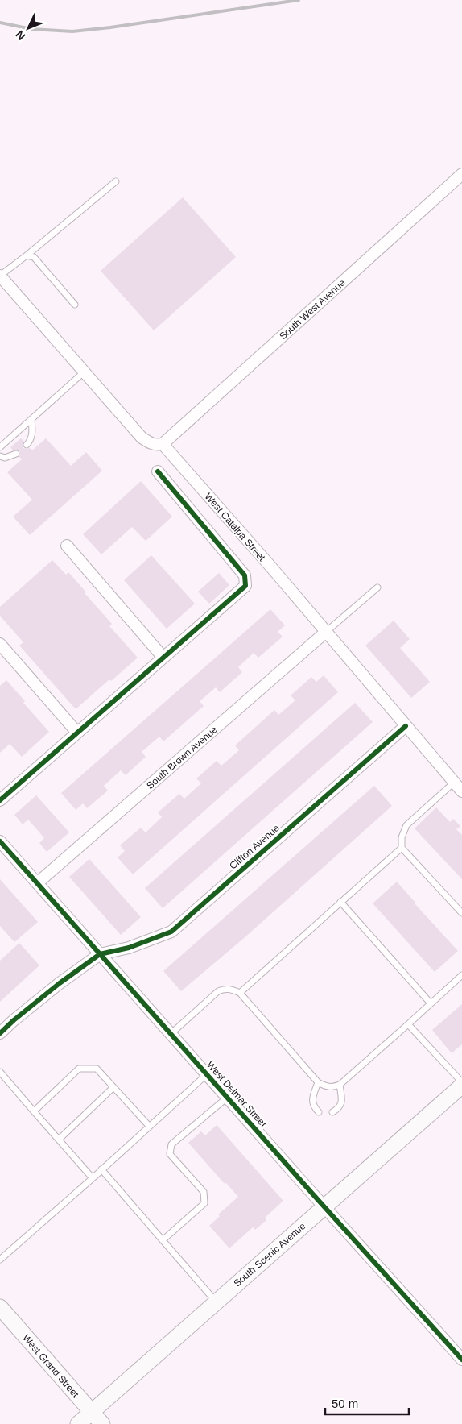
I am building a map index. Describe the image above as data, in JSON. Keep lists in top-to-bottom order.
{
  "streets": {
    "main road": ["South Scenic Avenue", "West Grand Street"],
    "street": [
      "South West Avenue",
      "West Catalpa Street",
      "South Brown Avenue",
      "Clifton Avenue",
      "West Delmar Street"
    ]
  },
  "crossings": [
    ["South West Avenue", "West Catalpa Street"],
    ["West Catalpa Street", "South Brown Avenue"],
    ["West Catalpa Street", "Clifton Avenue"],
    ["South Brown Avenue", "West Delmar Street"],
    ["Clifton Avenue", "West Delmar Street"],
    ["West Delmar Street", "South Scenic Avenue"],
    ["South Scenic Avenue", "West Grand Street"]
  ],
  "scale_bar": "50 m",
  "north": "bottom left"
}
